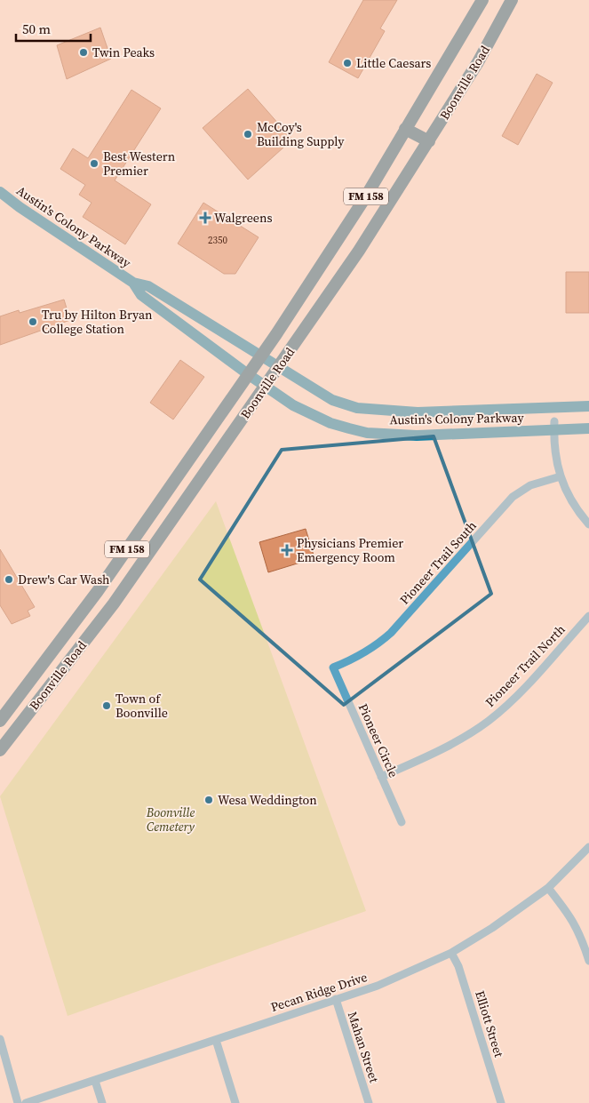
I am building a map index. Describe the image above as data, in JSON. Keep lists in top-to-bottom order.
{
  "streets": {
    "main road": ["Boonville Road", "FM 158"],
    "street": [
      "Austin's Colony Parkway",
      "Pioneer Trail South",
      "Pioneer Trail North",
      "Pioneer Circle",
      "Pecan Ridge Drive",
      "Elliott Street",
      "Mahan Street"
    ]
  },
  "crossings": [
    ["Boonville Road", "Austin's Colony Parkway"],
    ["Pioneer Trail South", "Pioneer Circle"],
    ["Pioneer Trail North", "Pioneer Circle"],
    ["Pecan Ridge Drive", "Elliott Street"],
    ["Pecan Ridge Drive", "Mahan Street"]
  ],
  "parks": ["Boonville Cemetery"],
  "places": {
    "other": [
      "Twin Peaks",
      "Little Caesars",
      "McCoy's Building Supply",
      "Best Western Premier",
      "Tru by Hilton Bryan College Station",
      "Drew's Car Wash",
      "Town of Boonville",
      "Wesa Weddington"
    ],
    "health": ["Walgreens", "Physicians Premier Emergency Room"]
  },
  "house_numbers": ["2350"],
  "scale_bar": "50 m"
}
